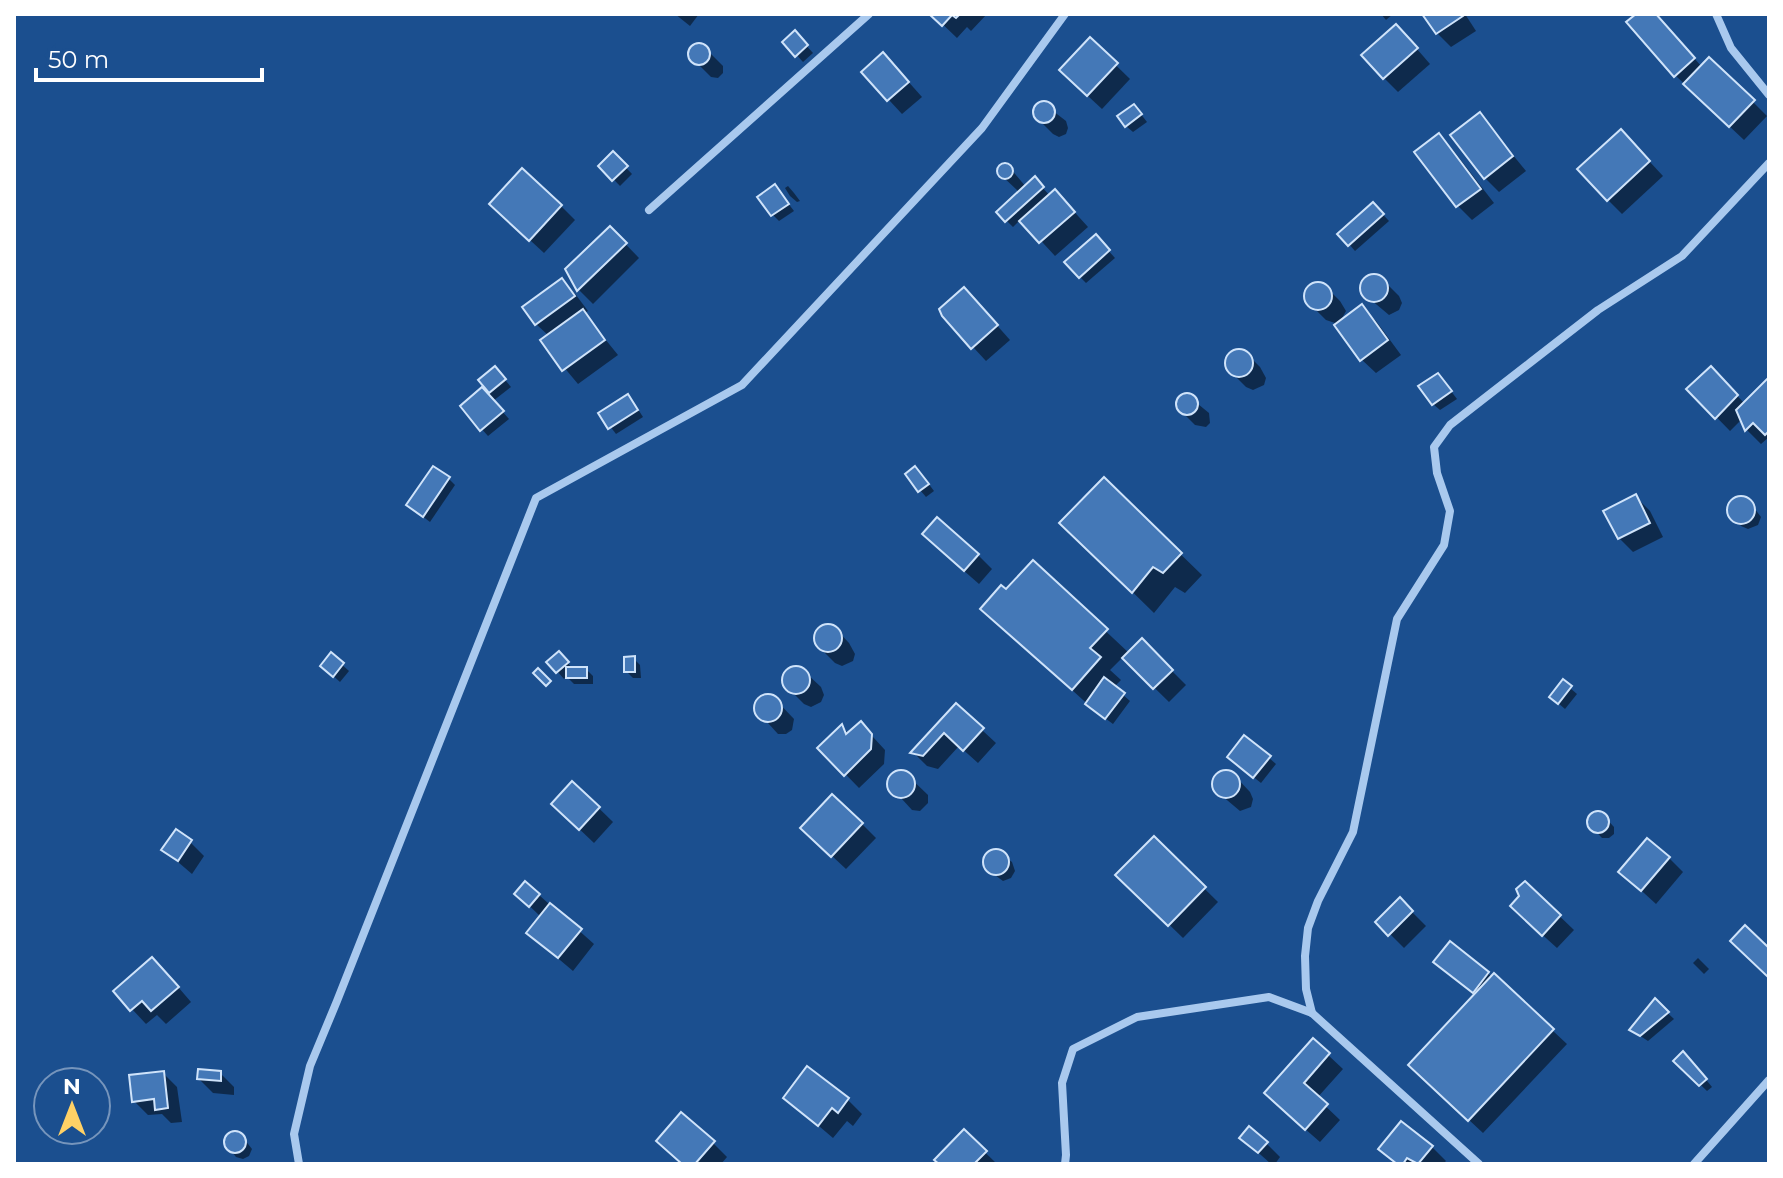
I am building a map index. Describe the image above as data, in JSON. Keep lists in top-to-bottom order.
{
  "scale_bar": "50 m",
  "north": "top"
}
